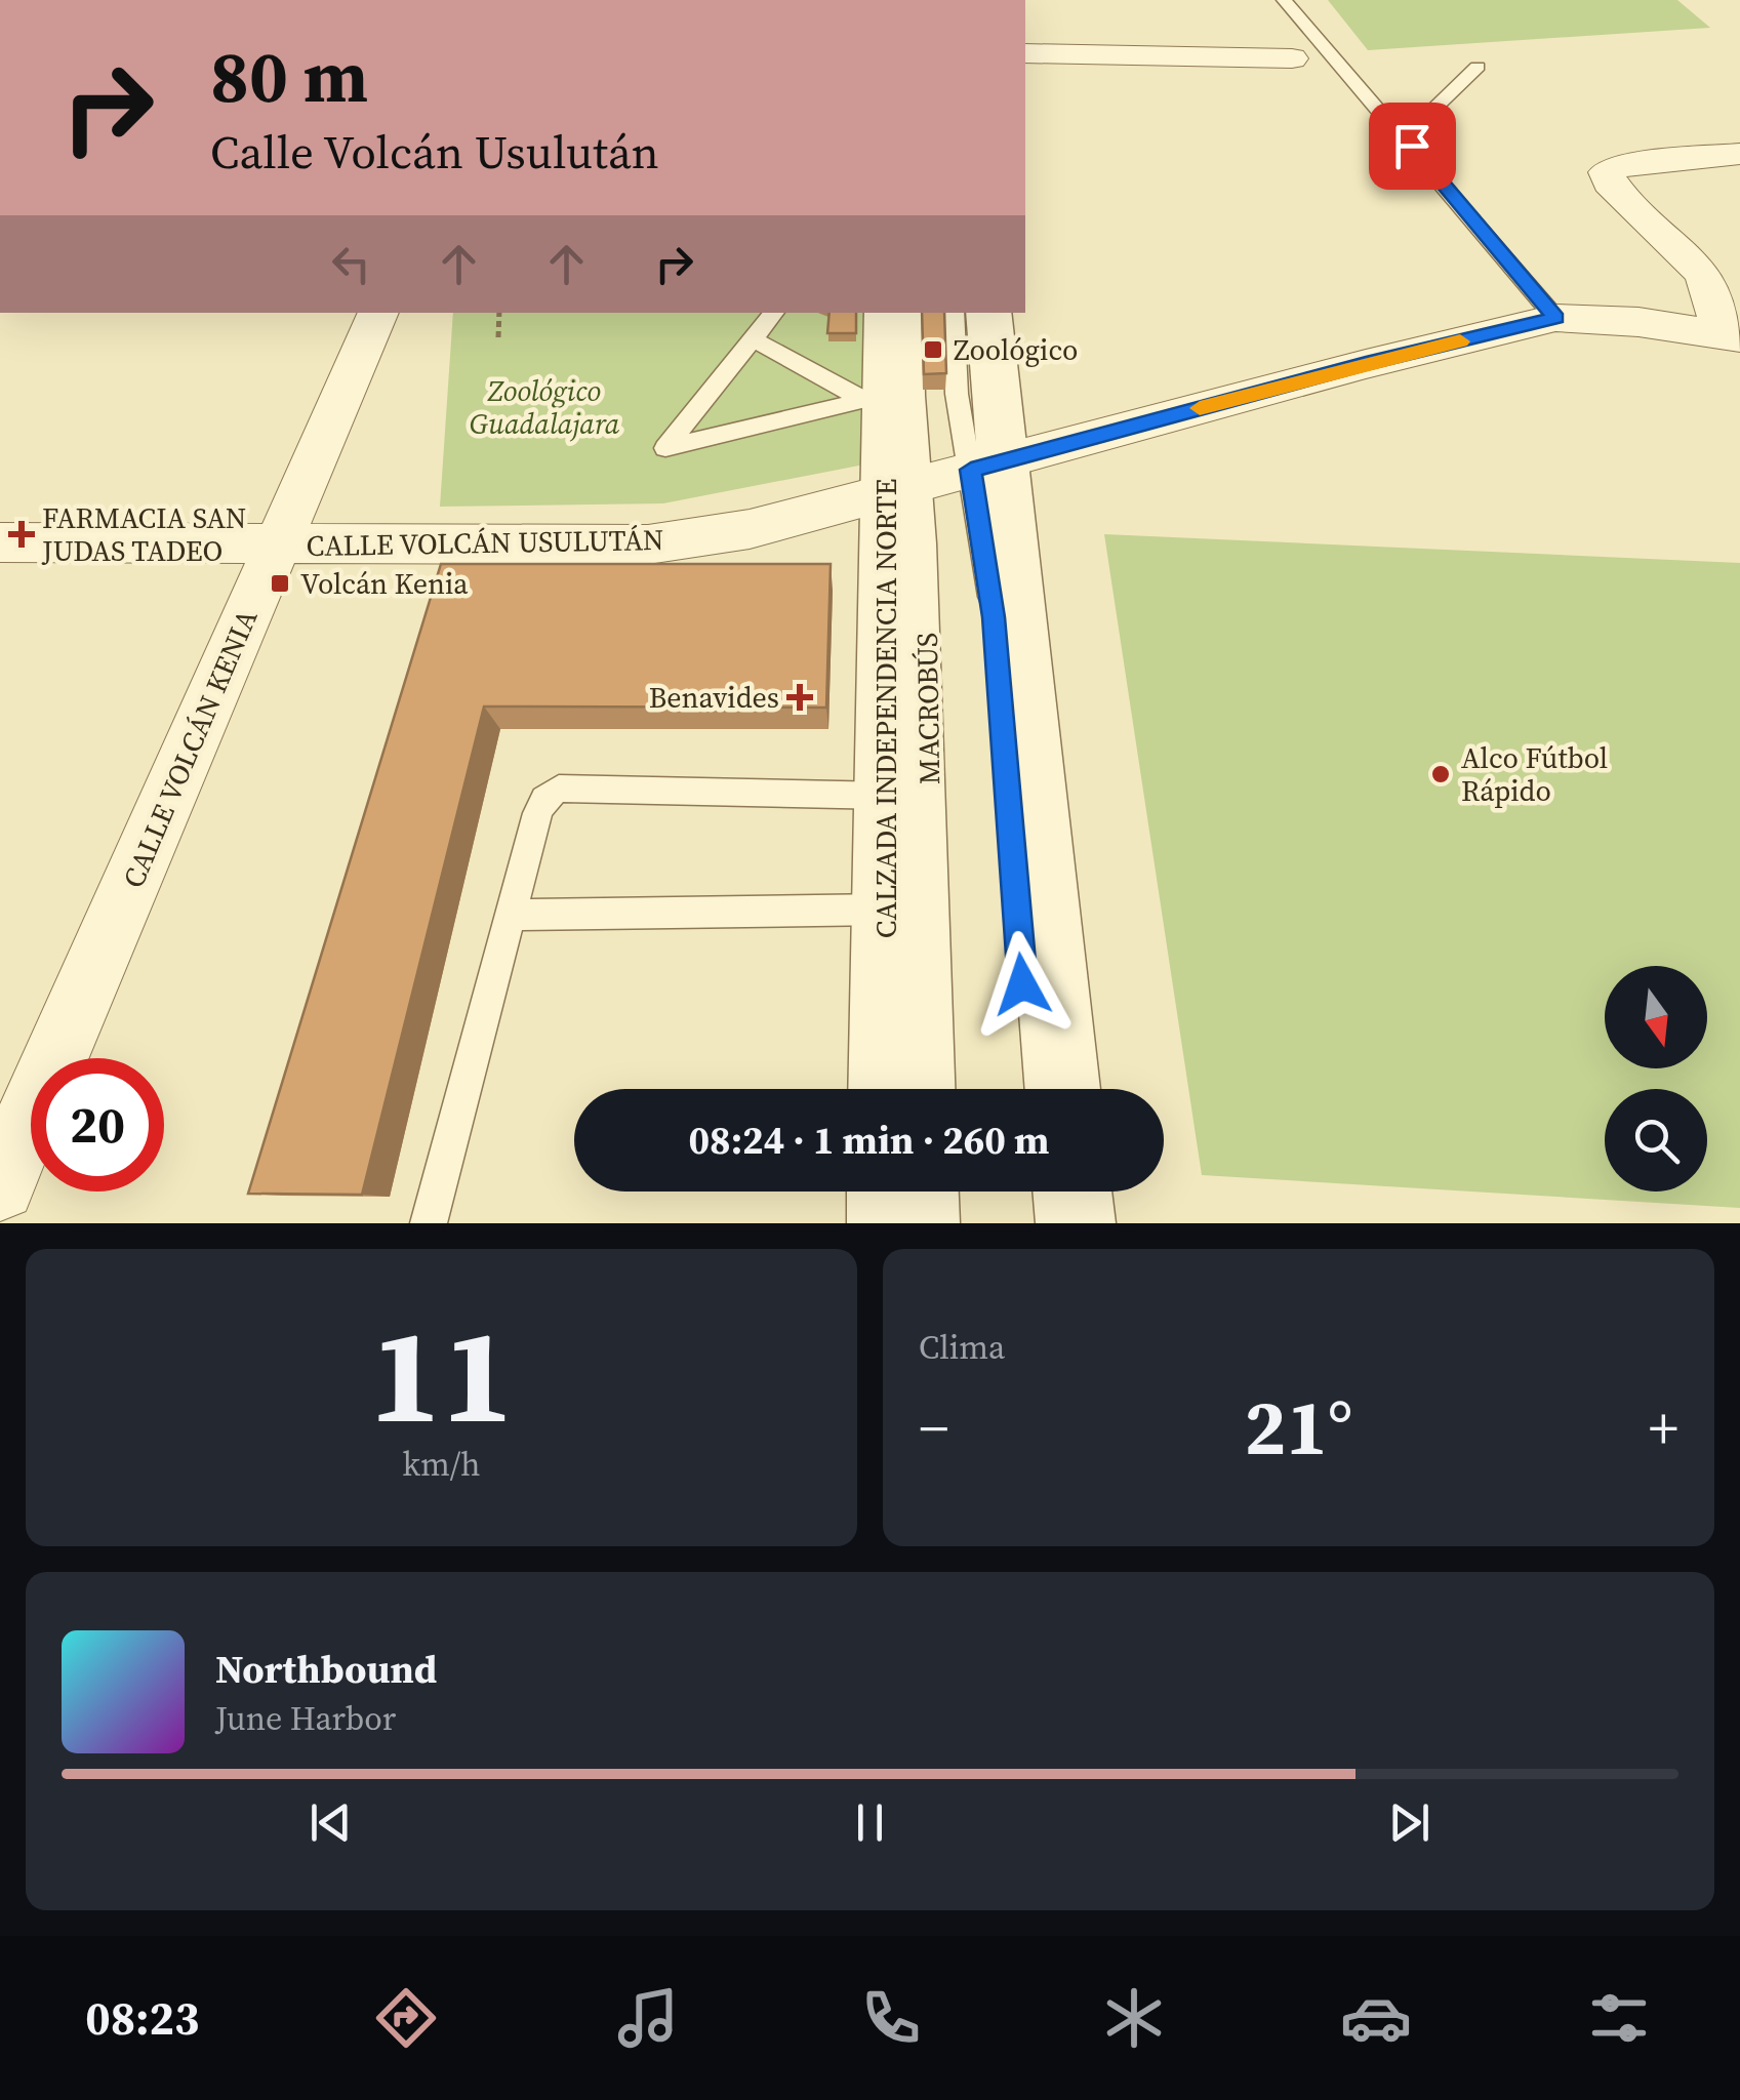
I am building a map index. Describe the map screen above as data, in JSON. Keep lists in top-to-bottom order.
{
  "streets": {
    "street": ["CALLE VOLCÁN USULUTÁN", "CALZADA INDEPENDENCIA NORTE", "CALLE VOLCÁN KENIA"],
    "lane": ["MACROBÚS"]
  },
  "crossings": [
    ["CALLE VOLCÁN USULUTÁN", "CALZADA INDEPENDENCIA NORTE"],
    ["CALLE VOLCÁN USULUTÁN", "MACROBÚS"],
    ["CALLE VOLCÁN USULUTÁN", "CALLE VOLCÁN KENIA"],
    ["CALZADA INDEPENDENCIA NORTE", "MACROBÚS"]
  ],
  "parks": ["Zoológico Guadalajara"],
  "places": {
    "transit": ["Zoológico", "Volcán Kenia"],
    "health": ["FARMACIA SAN JUDAS TADEO", "Benavides"],
    "other": ["Alco Fútbol Rápido"]
  },
  "north": "bottom",
  "page": {
    "turn": ["80 m", "Calle Volcán Usulután"],
    "limit": "20",
    "trip": "08:24 · 1 min · 260 m",
    "tile": [
      ["11", "km/h"],
      "Clima"
    ],
    "heat": ["−", "21°", "+"],
    "song": ["Northbound", "June Harbor"],
    "tabs": "08:23"
  }
}
